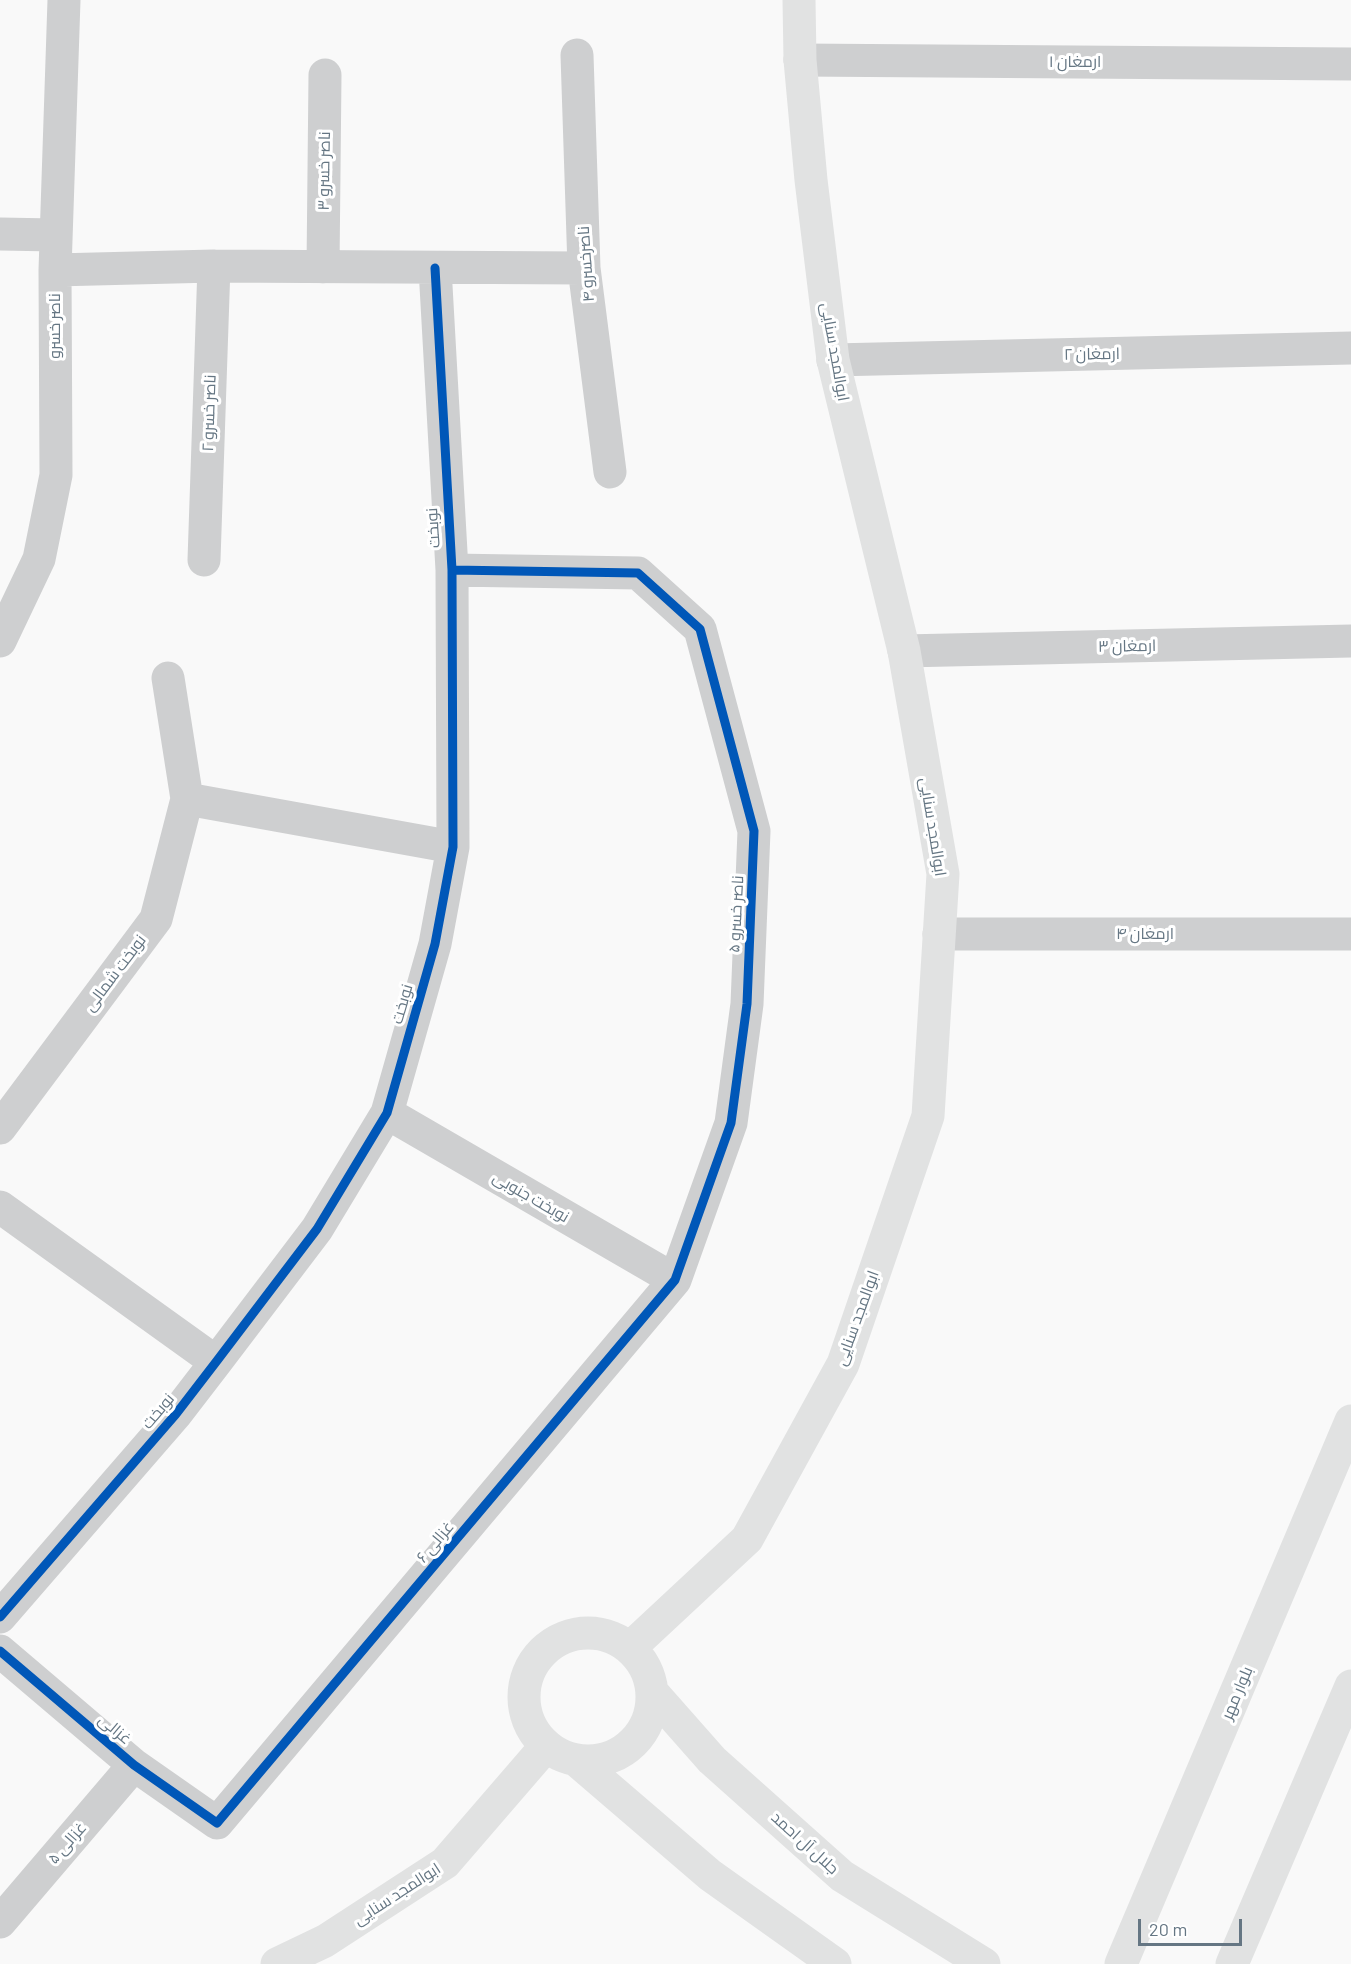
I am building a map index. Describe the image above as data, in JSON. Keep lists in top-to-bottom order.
{
  "streets": {
    "main road": ["ابوالمجد سنایی", "بلوار مهر", "جلال آل احمد"],
    "street": [
      "ارمغان ۱",
      "ناصر خسرو ۳",
      "ناصرخسرو ۴",
      "ناصر خسرو",
      "ارمغان ۲",
      "ناصر خسرو ۲",
      "نوبخت",
      "ارمغان ۳",
      "ناصر خسرو ۵",
      "ارمغان ۴",
      "نوبخت شمالی",
      "نوبخت جنوبی",
      "غزالی ۶",
      "غزالی",
      "غزالی ۵"
    ]
  },
  "crossings": [
    ["ارمغان ۱", "ابوالمجد سنایی"],
    ["ابوالمجد سنایی", "ارمغان ۲"],
    ["ابوالمجد سنایی", "ارمغان ۳"],
    ["ابوالمجد سنایی", "ارمغان ۴"],
    ["ابوالمجد سنایی", "جلال آل احمد"],
    ["نوبخت", "ناصر خسرو ۵"],
    ["نوبخت", "نوبخت جنوبی"],
    ["ناصر خسرو ۵", "نوبخت جنوبی"],
    ["ناصر خسرو ۵", "غزالی ۶"],
    ["نوبخت جنوبی", "غزالی ۶"],
    ["غزالی ۶", "غزالی"],
    ["غزالی", "غزالی ۵"]
  ],
  "scale_bar": "20 m"
}
